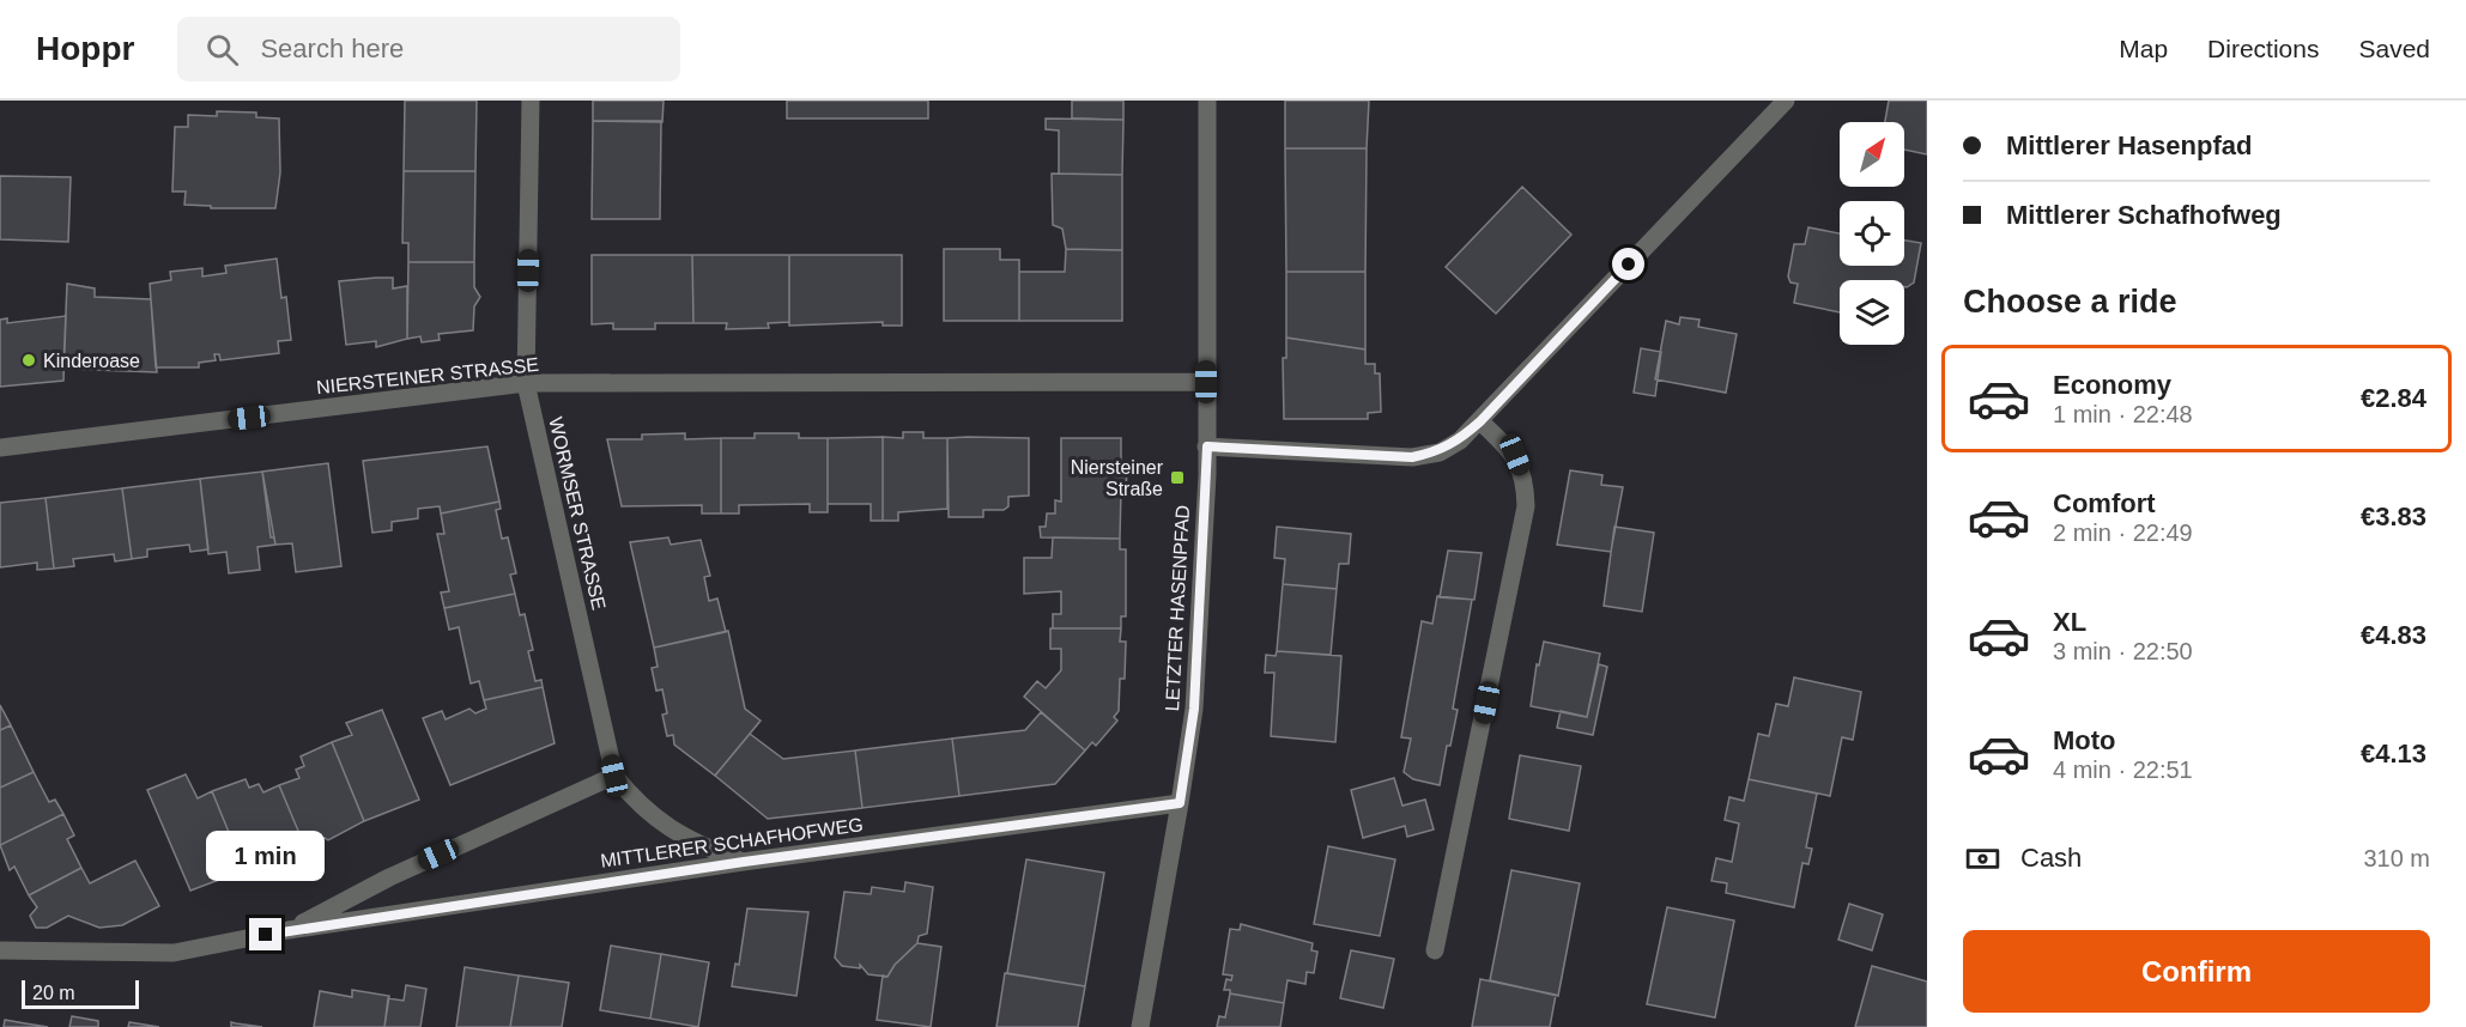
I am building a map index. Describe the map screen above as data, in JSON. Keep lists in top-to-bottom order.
{
  "streets": {
    "street": [
      "NIERSTEINER STRASSE",
      "WORMSER STRASSE",
      "LETZTER HASENPFAD",
      "MITTLERER SCHAFHOFWEG"
    ]
  },
  "crossings": [
    ["NIERSTEINER STRASSE", "WORMSER STRASSE"],
    ["NIERSTEINER STRASSE", "LETZTER HASENPFAD"],
    ["WORMSER STRASSE", "MITTLERER SCHAFHOFWEG"],
    ["LETZTER HASENPFAD", "MITTLERER SCHAFHOFWEG"]
  ],
  "places": {
    "other": ["Kinderoase"],
    "transit": ["Niersteiner Straße"]
  },
  "scale_bar": "20 m",
  "north": "top right",
  "page": {
    "header": "Hoppr",
    "search": "Search here",
    "nav": ["Map", "Directions", "Saved"],
    "banner": ["Mittlerer Hasenpfad", "Mittlerer Schafhofweg"],
    "heading": "Choose a ride",
    "list": [
      {
        "name": "Economy",
        "note": "1 min · 22:48",
        "value": "€2.84"
      },
      {
        "name": "Comfort",
        "note": "2 min · 22:49",
        "value": "€3.83"
      },
      {
        "name": "XL",
        "note": "3 min · 22:50",
        "value": "€4.83"
      },
      {
        "name": "Moto",
        "note": "4 min · 22:51",
        "value": "€4.13"
      }
    ],
    "pay": ["Cash", "310 m"],
    "bubble": "1 min",
    "buttons": "Confirm",
    "scale": "20 m"
  }
}
